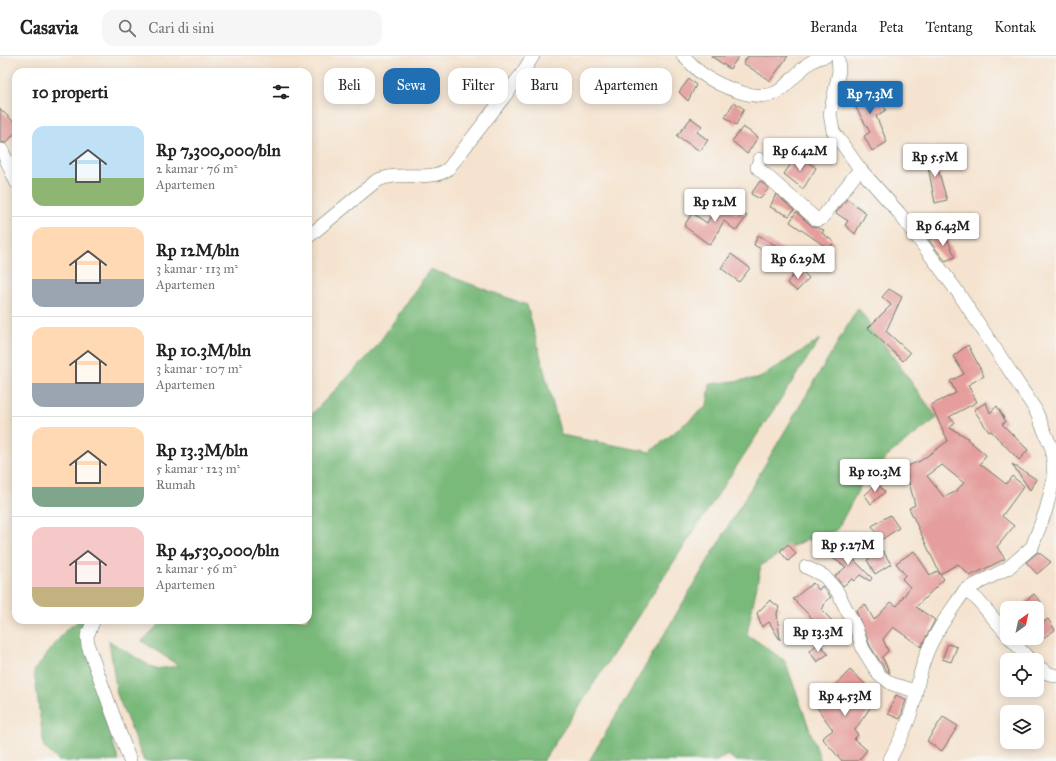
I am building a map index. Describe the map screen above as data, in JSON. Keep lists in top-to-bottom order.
{
  "north": "top right",
  "page": {
    "header": "Casavia",
    "search": "Cari di sini",
    "nav": [
      "Beranda",
      "Peta",
      "Tentang",
      "Kontak"
    ],
    "chip": [
      "Beli",
      "Sewa",
      "Filter",
      "Baru",
      "Apartemen"
    ],
    "heading": "10 properti",
    "price": [
      "Rp 7.3M",
      "Rp 6.42M",
      "Rp 5.5M",
      "Rp 12M",
      "Rp 6.43M",
      "Rp 6.29M",
      "Rp 10.3M",
      "Rp 5.27M",
      "Rp 13.3M",
      "Rp 4.53M"
    ],
    "list": [
      {
        "name": "Rp 7,300,000/bln",
        "note": "2 kamar · 76 m² · Apartemen"
      },
      {
        "name": "Rp 12M/bln",
        "note": "3 kamar · 113 m² · Apartemen"
      },
      {
        "name": "Rp 10.3M/bln",
        "note": "3 kamar · 107 m² · Apartemen"
      },
      {
        "name": "Rp 13.3M/bln",
        "note": "5 kamar · 123 m² · Rumah"
      },
      {
        "name": "Rp 4,530,000/bln",
        "note": "2 kamar · 56 m² · Apartemen"
      }
    ]
  }
}
